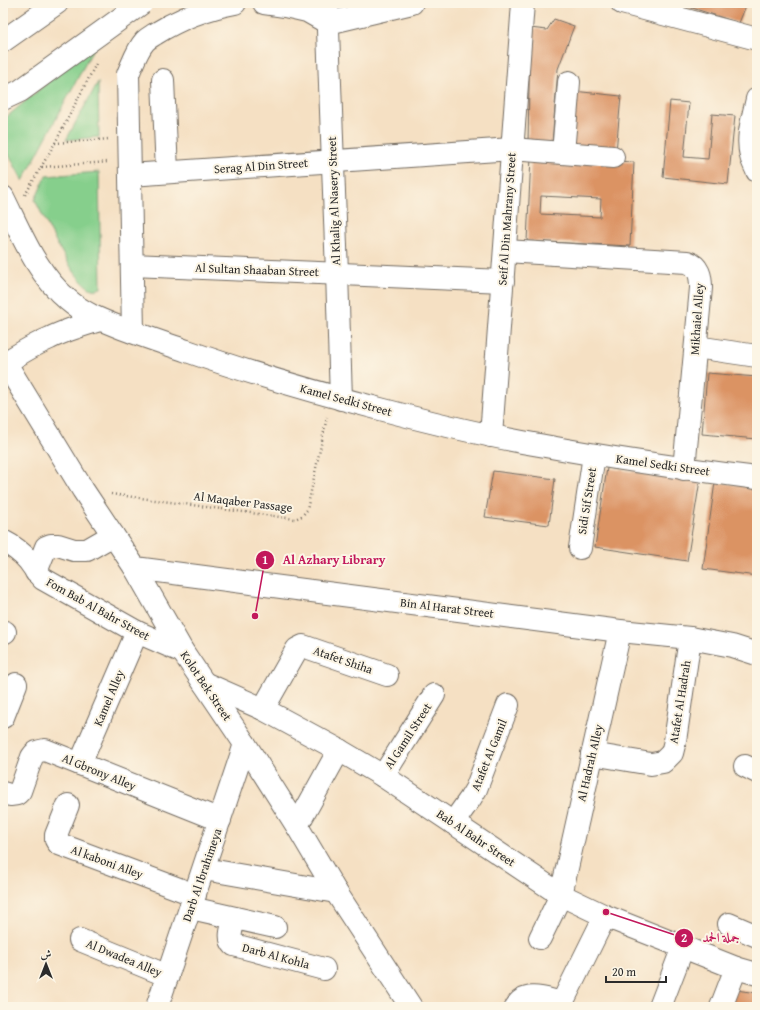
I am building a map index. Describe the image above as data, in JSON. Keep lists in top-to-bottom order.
{
  "streets": {
    "main road": [
      "Serag Al Din Street",
      "Al Khalig Al Nasery Street",
      "Seif Al Din Mahrany Street",
      "Al Sultan Shaaban Street",
      "Mikhaiel Alley",
      "Kamel Sedki Street",
      "Sidi Sif Street",
      "Bin Al Harat Street",
      "Fom Bab Al Bahr Street",
      "Atafet Shiha",
      "Kolot Bek Street",
      "Kamel Alley",
      "Atafet Al Hadrah",
      "Al Gamil Street",
      "Atafet Al Gamil",
      "Al Hadrah Alley",
      "Al Gbrony Alley",
      "Bab Al Bahr Street",
      "Al kaboni Alley",
      "Darb Al Ibrahimeya",
      "Darb Al Kohla",
      "Al Dwadea Alley"
    ],
    "path": ["Al Maqaber Passage"]
  },
  "crossings": [
    ["Serag Al Din Street", "Al Khalig Al Nasery Street"],
    ["Serag Al Din Street", "Seif Al Din Mahrany Street"],
    ["Al Khalig Al Nasery Street", "Al Sultan Shaaban Street"],
    ["Al Khalig Al Nasery Street", "Kamel Sedki Street"],
    ["Al Khalig Al Nasery Street", "Al Maqaber Passage"],
    ["Seif Al Din Mahrany Street", "Al Sultan Shaaban Street"],
    ["Seif Al Din Mahrany Street", "Mikhaiel Alley"],
    ["Seif Al Din Mahrany Street", "Kamel Sedki Street"],
    ["Mikhaiel Alley", "Kamel Sedki Street"],
    ["Kamel Sedki Street", "Sidi Sif Street"],
    ["Kamel Sedki Street", "Al Maqaber Passage"],
    ["Al Maqaber Passage", "Kolot Bek Street"],
    ["Bin Al Harat Street", "Kolot Bek Street"],
    ["Bin Al Harat Street", "Atafet Al Hadrah"],
    ["Bin Al Harat Street", "Al Hadrah Alley"],
    ["Fom Bab Al Bahr Street", "Kolot Bek Street"],
    ["Fom Bab Al Bahr Street", "Kamel Alley"],
    ["Atafet Shiha", "Bab Al Bahr Street"],
    ["Kolot Bek Street", "Bab Al Bahr Street"],
    ["Kolot Bek Street", "Darb Al Ibrahimeya"],
    ["Kamel Alley", "Al Gbrony Alley"],
    ["Atafet Al Hadrah", "Al Hadrah Alley"],
    ["Al Gamil Street", "Bab Al Bahr Street"],
    ["Atafet Al Gamil", "Bab Al Bahr Street"],
    ["Al Hadrah Alley", "Bab Al Bahr Street"],
    ["Al Gbrony Alley", "Darb Al Ibrahimeya"],
    ["Al kaboni Alley", "Darb Al Ibrahimeya"],
    ["Darb Al Ibrahimeya", "Al Dwadea Alley"]
  ],
  "places": ["Al Azhary Library", "جملة الحمد"],
  "scale_bar": "20 m",
  "north": "top"
}
